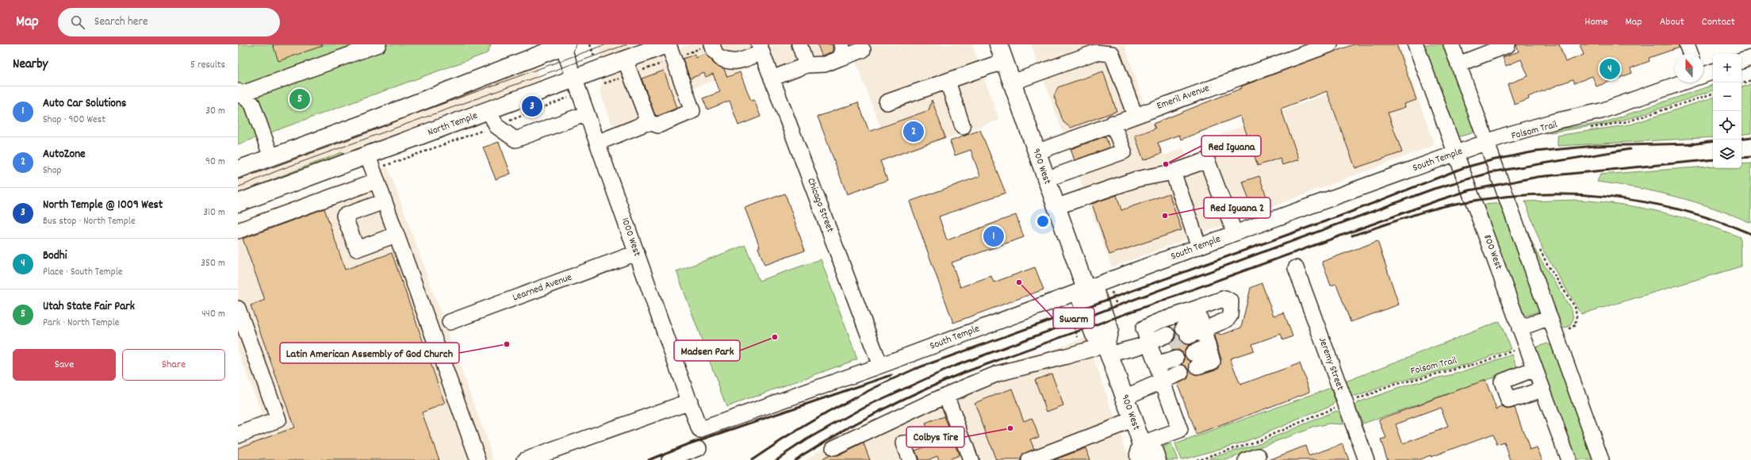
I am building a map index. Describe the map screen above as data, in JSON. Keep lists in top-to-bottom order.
{
  "streets": {
    "main road": ["North Temple", "900 West"],
    "street": [
      "Emeril Avenue",
      "South Temple",
      "Chicago Street",
      "1000 West",
      "800 West",
      "Learned Avenue",
      "Jeremy Street"
    ],
    "path": ["Folsom Trail"]
  },
  "crossings": [
    ["Emeril Avenue", "900 West"],
    ["North Temple", "1000 West"],
    ["South Temple", "900 West"],
    ["South Temple", "Chicago Street"],
    ["South Temple", "1000 West"],
    ["South Temple", "800 West"],
    ["1000 West", "Learned Avenue"]
  ],
  "places": [
    "Red Iguana",
    "Red Iguana 2",
    "Swarm",
    "Madsen Park",
    "Latin American Assembly of God Church",
    "Colbys Tire"
  ],
  "north": "top",
  "page": {
    "header": "Map",
    "search": "Search here",
    "nav": [
      "Home",
      "Map",
      "About",
      "Contact"
    ],
    "heading": ["Nearby", "5 results"],
    "map_buttons": ["+", "−"],
    "pins": [
      "4",
      "5",
      "3",
      "2",
      "1"
    ],
    "list": [
      {
        "mark": "1",
        "name": "Auto Car Solutions",
        "note": "Shop · 900 West",
        "value": "30 m"
      },
      {
        "mark": "2",
        "name": "AutoZone",
        "note": "Shop",
        "value": "90 m"
      },
      {
        "mark": "3",
        "name": "North Temple @ 1009 West",
        "note": "Bus stop · North Temple",
        "value": "310 m"
      },
      {
        "mark": "4",
        "name": "Bodhi",
        "note": "Place · South Temple",
        "value": "350 m"
      },
      {
        "mark": "5",
        "name": "Utah State Fair Park",
        "note": "Park · North Temple",
        "value": "440 m"
      }
    ],
    "buttons": ["Save", "Share"]
  }
}
